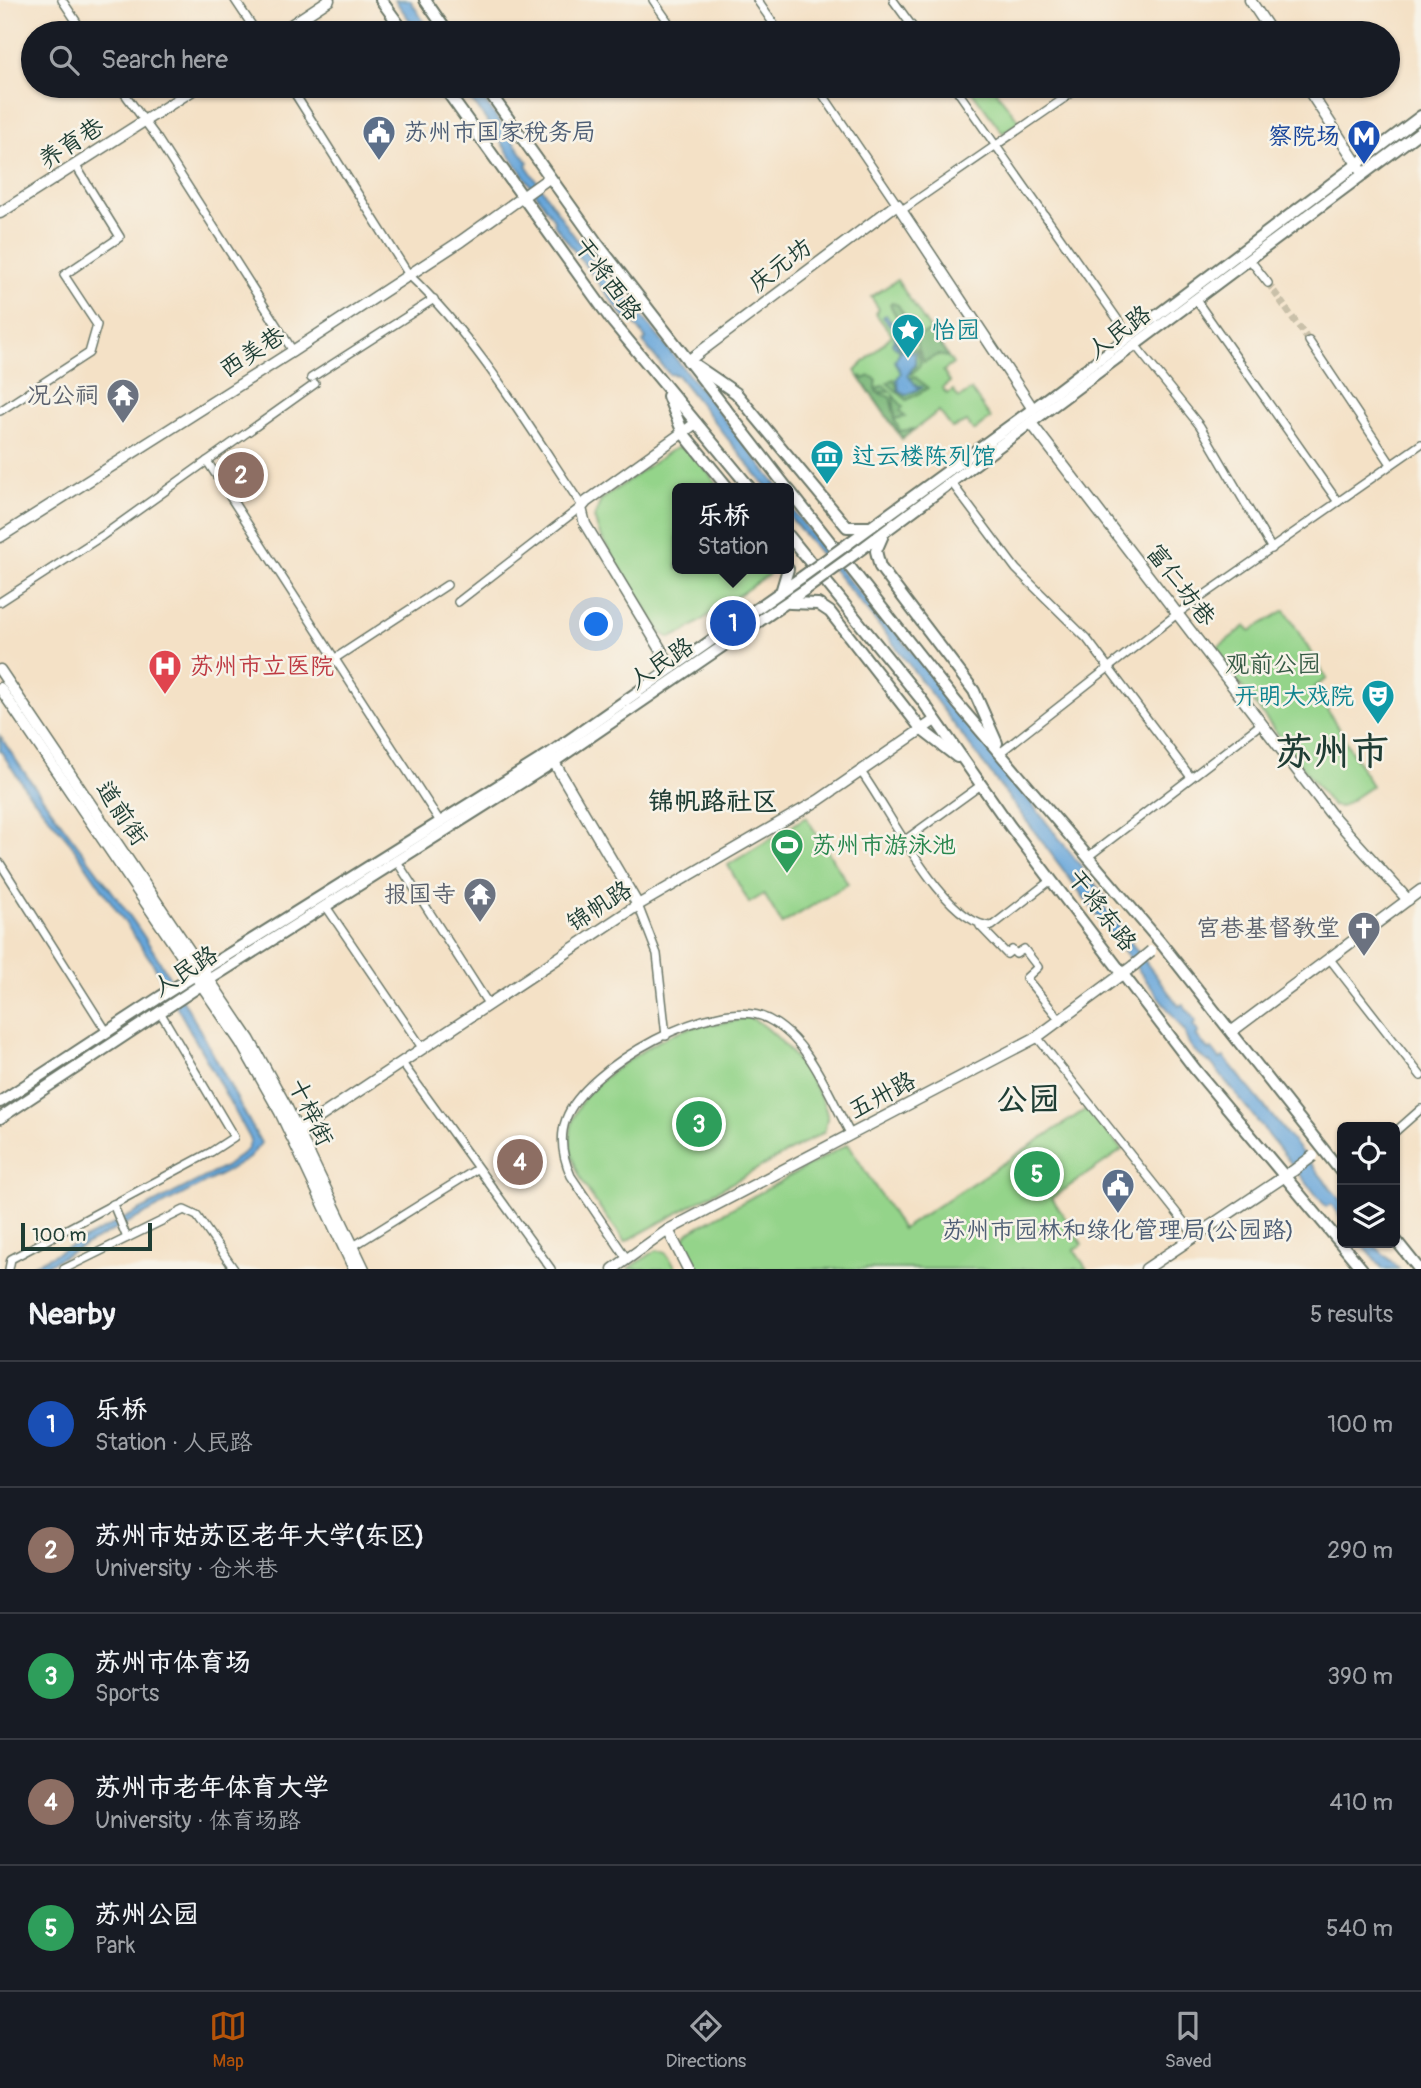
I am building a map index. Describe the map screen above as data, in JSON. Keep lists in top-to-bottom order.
{
  "streets": {
    "main road": ["干将西路", "人民路", "干将东路"],
    "street": [
      "养育巷",
      "庆元坊",
      "西美巷",
      "富仁坊巷",
      "道前街",
      "锦帆路",
      "五卅路",
      "十梓街"
    ]
  },
  "crossings": [
    ["庆元坊", "干将西路"],
    ["干将西路", "西美巷"],
    ["干将西路", "干将东路"],
    ["人民路", "富仁坊巷"],
    ["人民路", "道前街"],
    ["人民路", "十梓街"],
    ["道前街", "十梓街"],
    ["锦帆路", "干将东路"],
    ["锦帆路", "十梓街"],
    ["干将东路", "五卅路"]
  ],
  "districts": ["苏州市", "锦帆路社区", "公园"],
  "parks": ["观前公园"],
  "places": {
    "public building": ["苏州市国家税务局", "苏州市园林和绿化管理局(公园路)"],
    "metro station": ["察院场"],
    "place": ["怡园"],
    "temple": ["况公祠", "报国寺"],
    "museum": ["过云楼陈列馆"],
    "hospital": ["苏州市立医院"],
    "theatre": ["开明大戏院"],
    "sports": ["苏州市游泳池"],
    "church": ["宫巷基督教堂"]
  },
  "scale_bar": "100 m",
  "page": {
    "search": "Search here",
    "pins": [
      "2",
      "1",
      "3",
      "4",
      "5"
    ],
    "popup": ["乐桥", "Station"],
    "scale": "100 m",
    "heading": ["Nearby", "5 results"],
    "list": [
      {
        "mark": "1",
        "name": "乐桥",
        "note": "Station · 人民路",
        "value": "100 m"
      },
      {
        "mark": "2",
        "name": "苏州市姑苏区老年大学(东区)",
        "note": "University · 仓米巷",
        "value": "290 m"
      },
      {
        "mark": "3",
        "name": "苏州市体育场",
        "note": "Sports",
        "value": "390 m"
      },
      {
        "mark": "4",
        "name": "苏州市老年体育大学",
        "note": "University · 体育场路",
        "value": "410 m"
      },
      {
        "mark": "5",
        "name": "苏州公园",
        "note": "Park",
        "value": "540 m"
      }
    ],
    "nav": ["Map", "Directions", "Saved"]
  }
}
